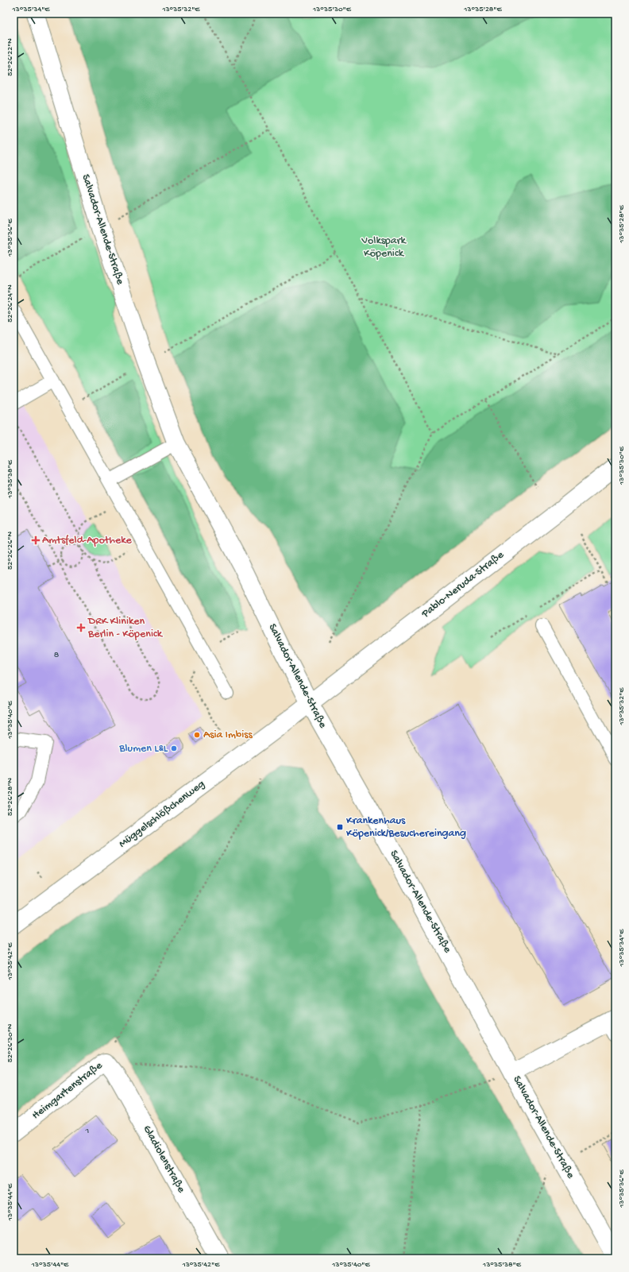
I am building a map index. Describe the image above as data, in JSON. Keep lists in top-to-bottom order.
{
  "streets": {
    "main road": [
      "Salvador-Allende-Straße",
      "Pablo-Neruda-Straße",
      "Müggelschlößchenweg",
      "Heimgartenstraße",
      "Gladiolenstraße"
    ]
  },
  "crossings": [
    ["Salvador-Allende-Straße", "Pablo-Neruda-Straße"],
    ["Salvador-Allende-Straße", "Müggelschlößchenweg"],
    ["Pablo-Neruda-Straße", "Müggelschlößchenweg"],
    ["Heimgartenstraße", "Gladiolenstraße"]
  ],
  "parks": ["Volkspark Köpenick"],
  "places": {
    "health": ["Amtsfeld-Apotheke", "DRK Kliniken Berlin - Köpenick"],
    "other": ["Asia Imbiss", "Blumen L&L"],
    "transit": ["Krankenhaus Köpenick/Besuchereingang"]
  },
  "house_numbers": ["8", "1"],
  "coordinates": [
    "13°35'34\"E",
    "13°35'32\"E",
    "13°35'30\"E",
    "13°35'28\"E",
    "52°26'22\"N",
    "13°35'36\"E",
    "52°26'24\"N",
    "13°35'38\"E",
    "52°26'26\"N",
    "13°35'40\"E",
    "52°26'28\"N",
    "13°35'42\"E",
    "52°26'30\"N",
    "13°35'44\"E"
  ]
}
